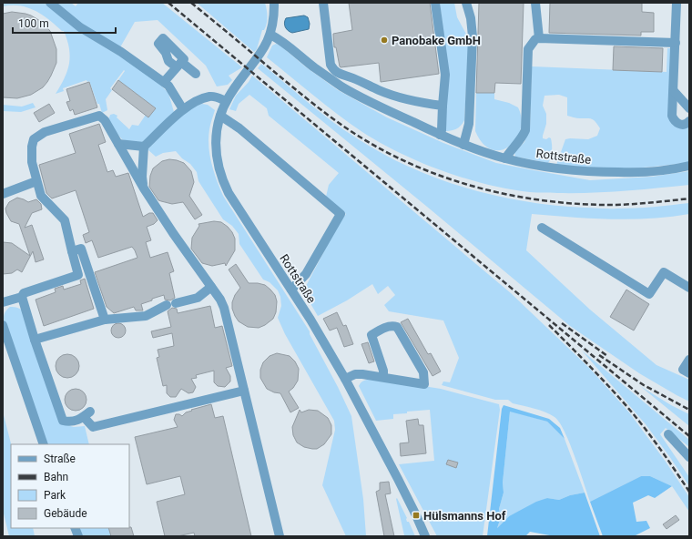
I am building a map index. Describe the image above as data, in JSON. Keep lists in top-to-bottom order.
{
  "streets": {
    "street": ["Rottstraße"]
  },
  "places": {
    "other": ["Panobake GmbH"],
    "transit": ["Hülsmanns Hof"]
  },
  "legend": [
    "Straße",
    "Bahn",
    "Park",
    "Gebäude"
  ],
  "scale_bar": "100 m"
}
